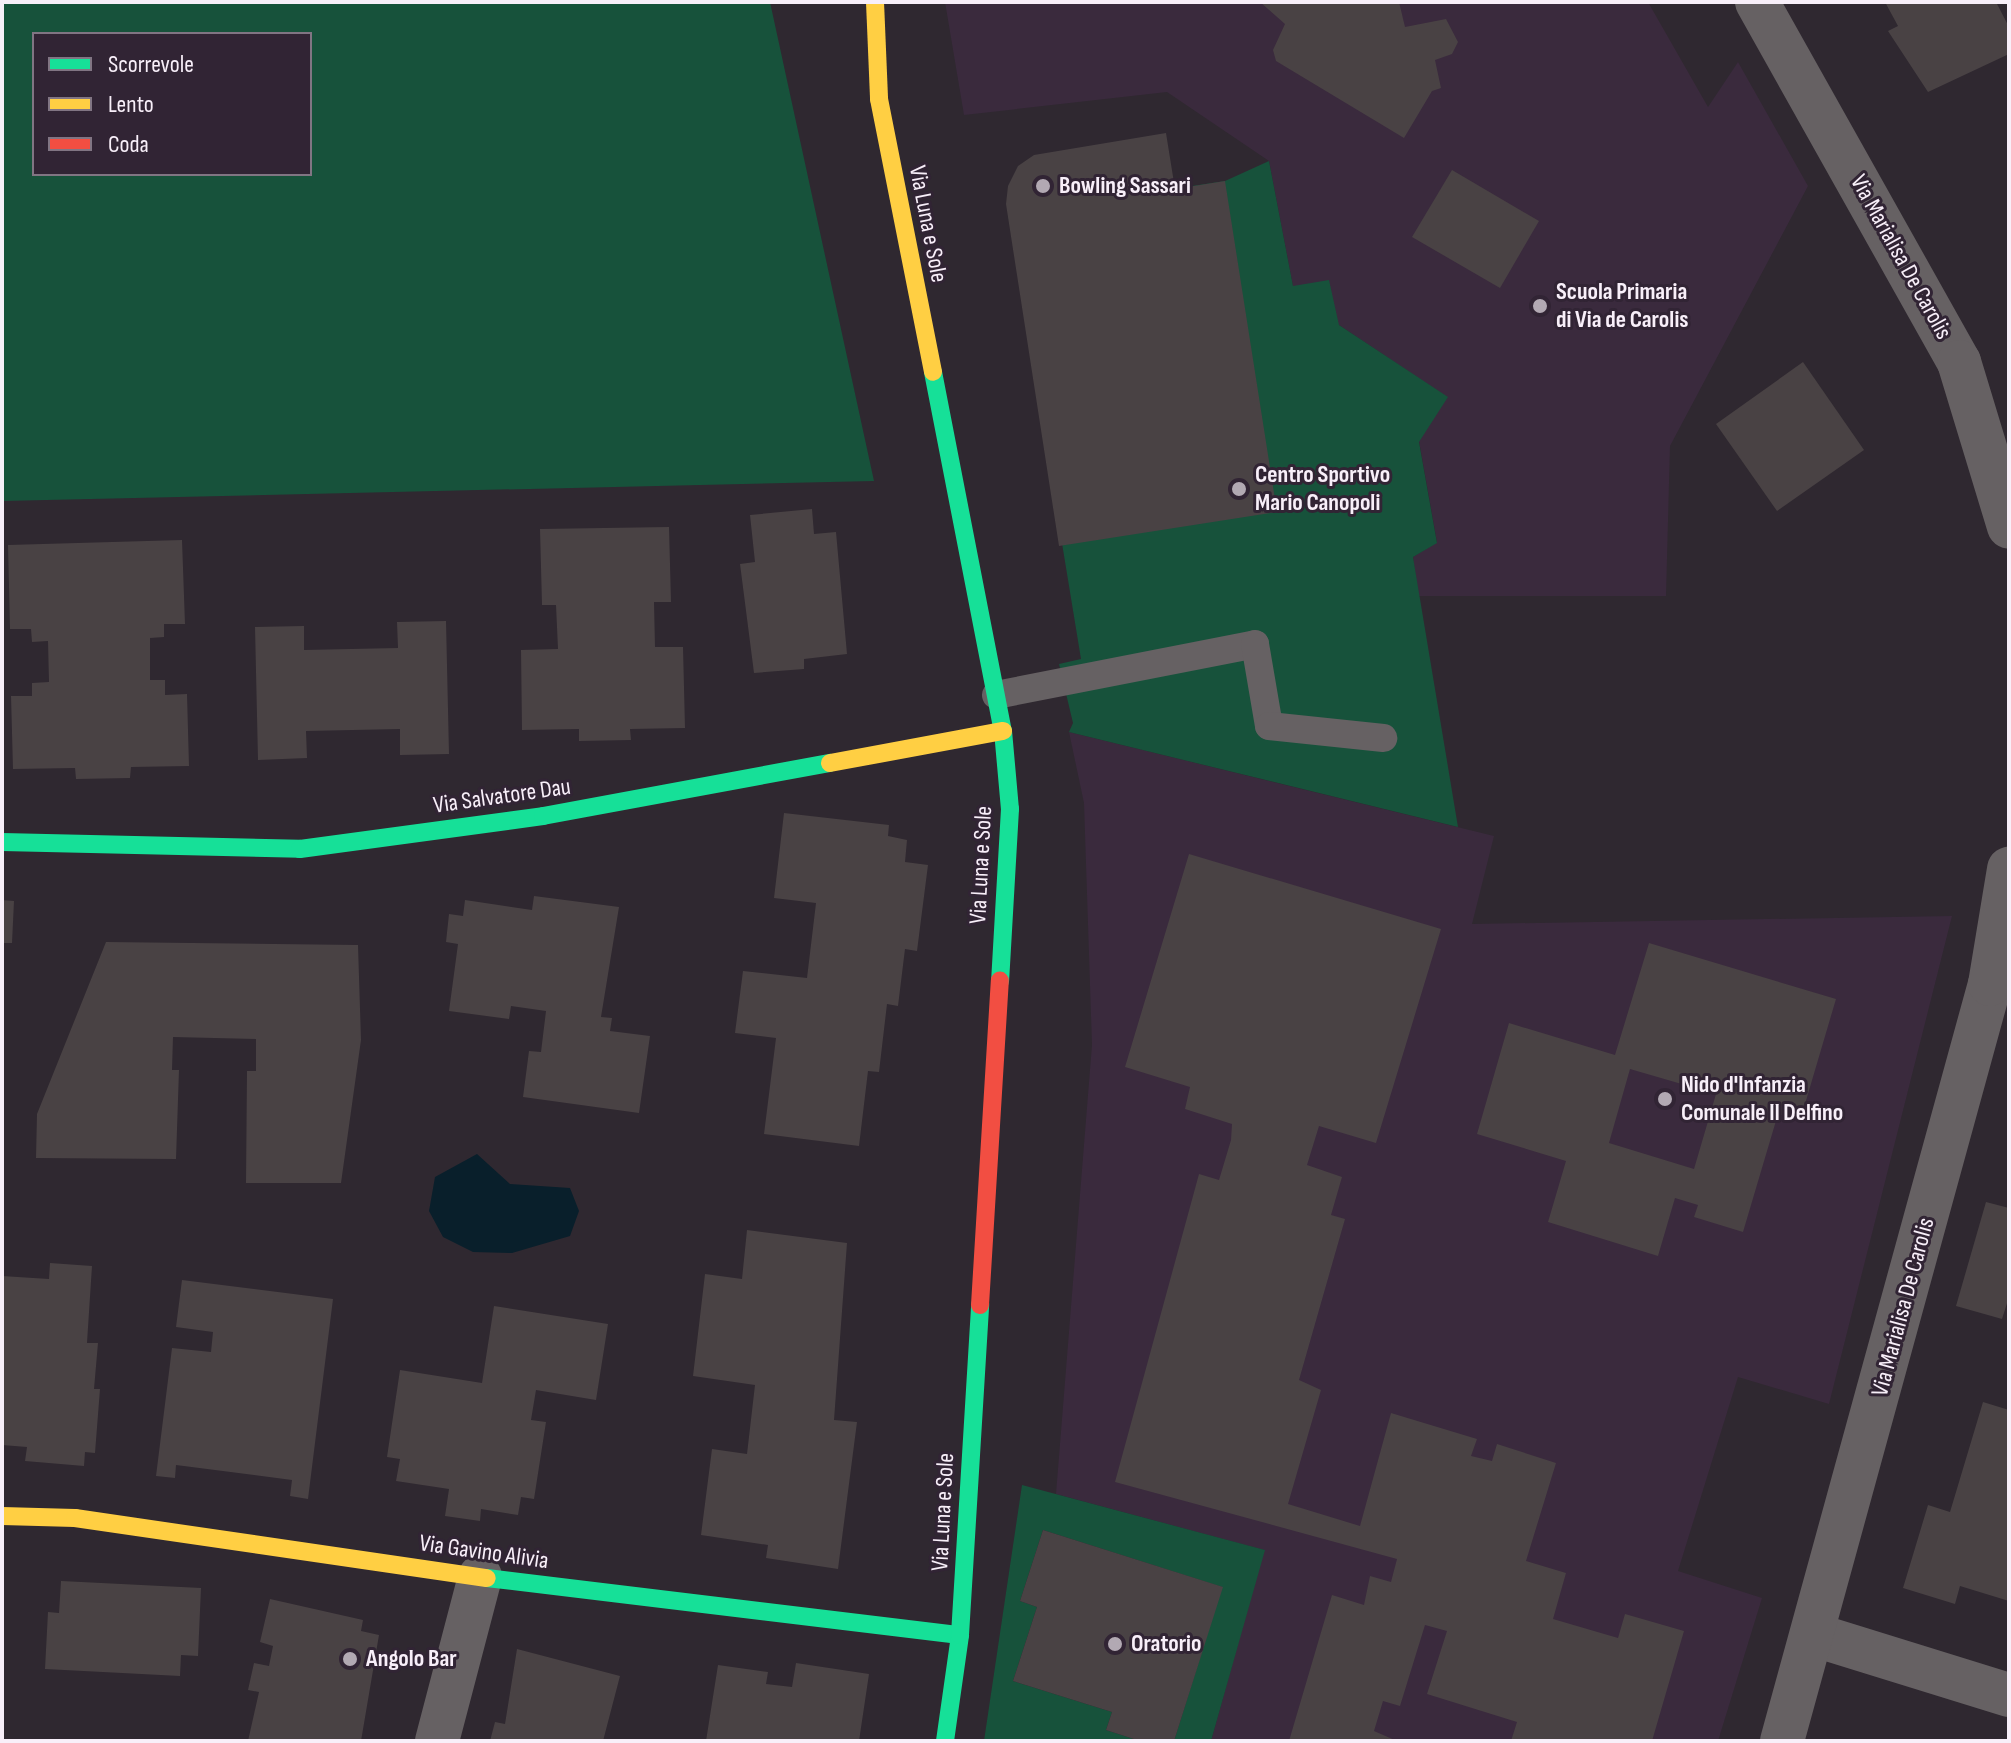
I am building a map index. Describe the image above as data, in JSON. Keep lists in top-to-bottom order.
{
  "streets": {
    "street": [
      "Via Luna e Sole",
      "Via Marialisa De Carolis",
      "Via Salvatore Dau",
      "Via Gavino Alivia"
    ]
  },
  "crossings": [
    ["Via Luna e Sole", "Via Salvatore Dau"],
    ["Via Luna e Sole", "Via Gavino Alivia"]
  ],
  "places": [
    "Bowling Sassari",
    "Scuola Primaria di Via de Carolis",
    "Centro Sportivo Mario Canopoli",
    "Nido d'Infanzia Comunale Il Delfino",
    "Oratorio",
    "Angolo Bar"
  ],
  "legend": ["Scorrevole", "Lento", "Coda"]
}
